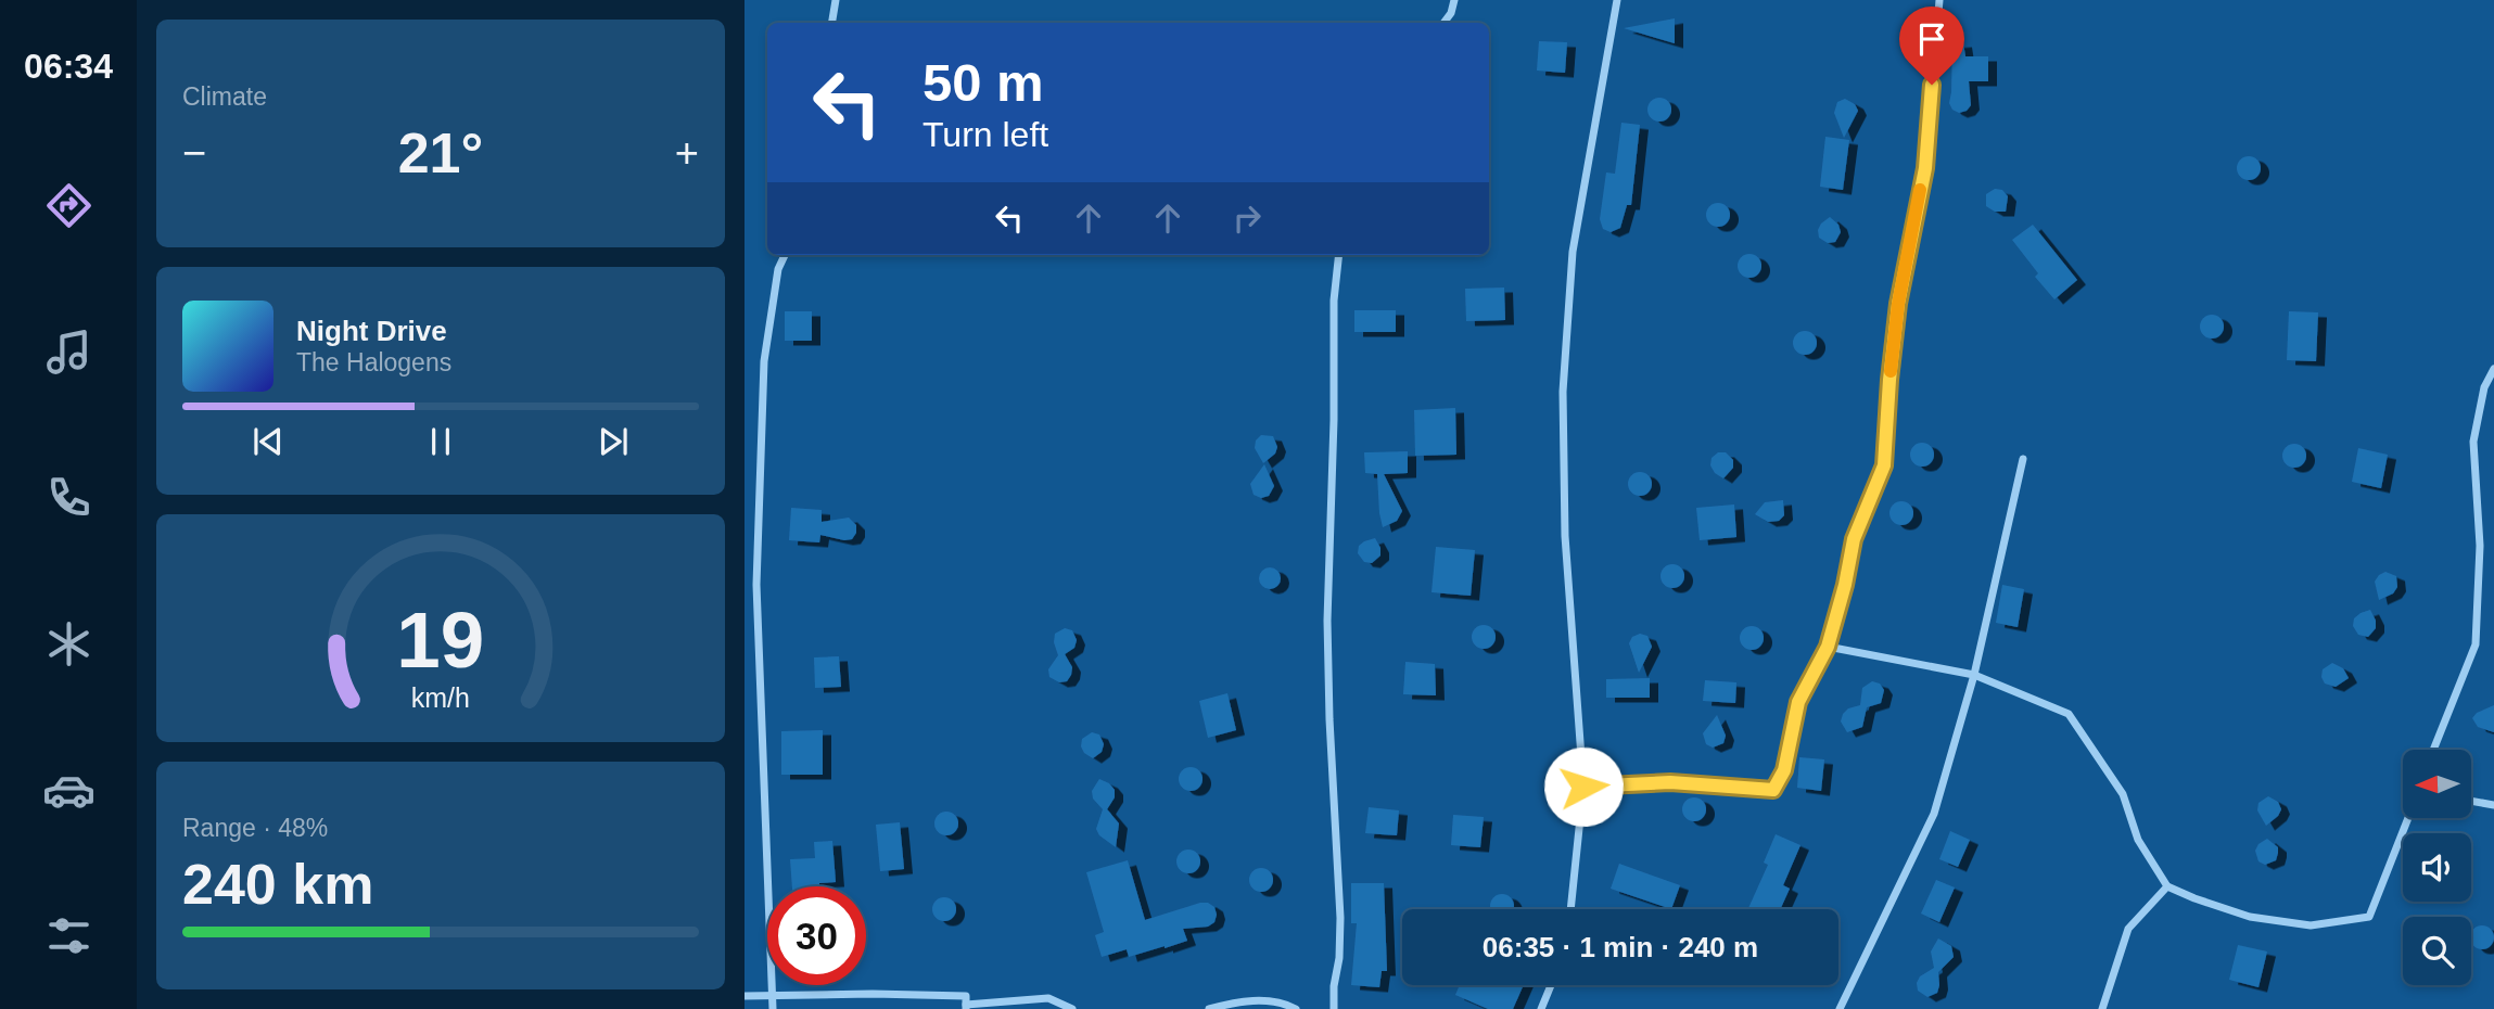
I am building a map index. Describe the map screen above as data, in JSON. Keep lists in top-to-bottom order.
{
  "north": "left",
  "page": {
    "tabs": "06:34",
    "tile": [
      "Climate",
      ["Range · 48%", "240 km"]
    ],
    "turn": ["50 m", "Turn left"],
    "heat": ["−", "21°", "+"],
    "song": ["Night Drive", "The Halogens"],
    "limit": "30",
    "trip": "06:35 · 1 min · 240 m",
    "gauge": ["19", "km/h"]
  }
}
